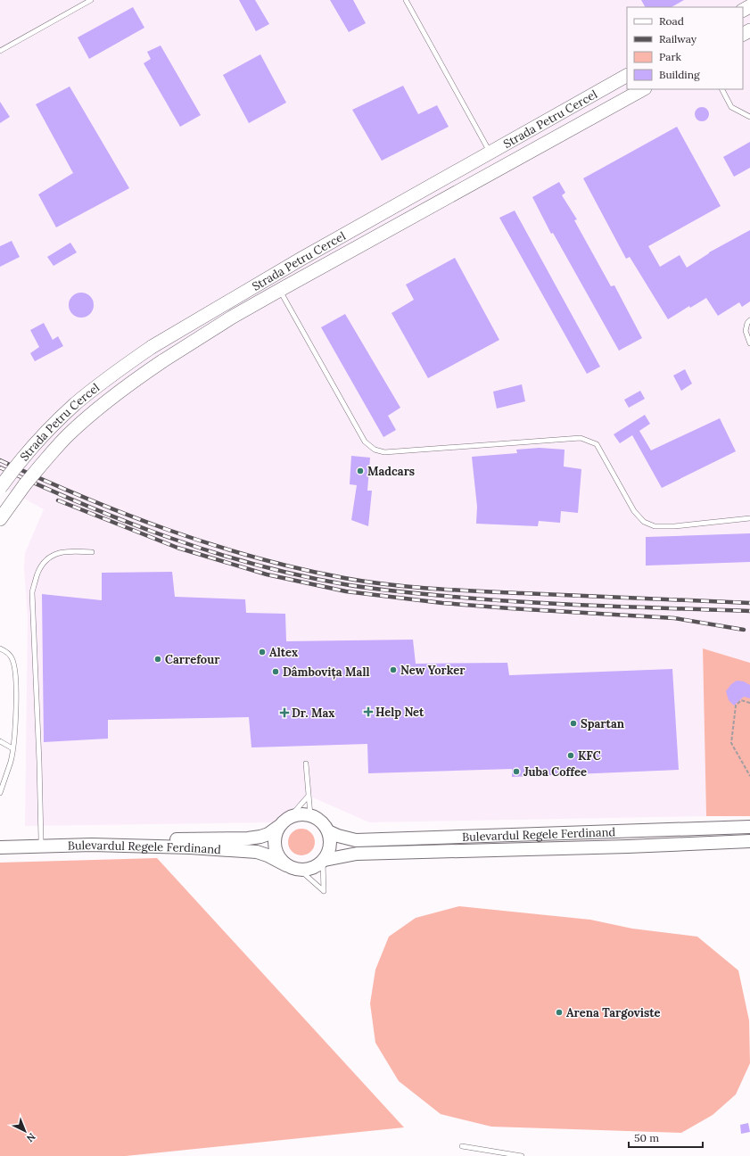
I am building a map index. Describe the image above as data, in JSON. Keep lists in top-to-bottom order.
{
  "streets": {
    "main road": ["Strada Petru Cercel", "Bulevardul Regele Ferdinand"]
  },
  "places": {
    "other": [
      "Madcars",
      "Altex",
      "Carrefour",
      "New Yorker",
      "Dâmbovița Mall",
      "Spartan",
      "KFC",
      "Juba Coffee",
      "Arena Targoviste"
    ],
    "health": ["Help Net", "Dr. Max"]
  },
  "legend": [
    "Road",
    "Railway",
    "Park",
    "Building"
  ],
  "scale_bar": "50 m",
  "north": "bottom right"
}
